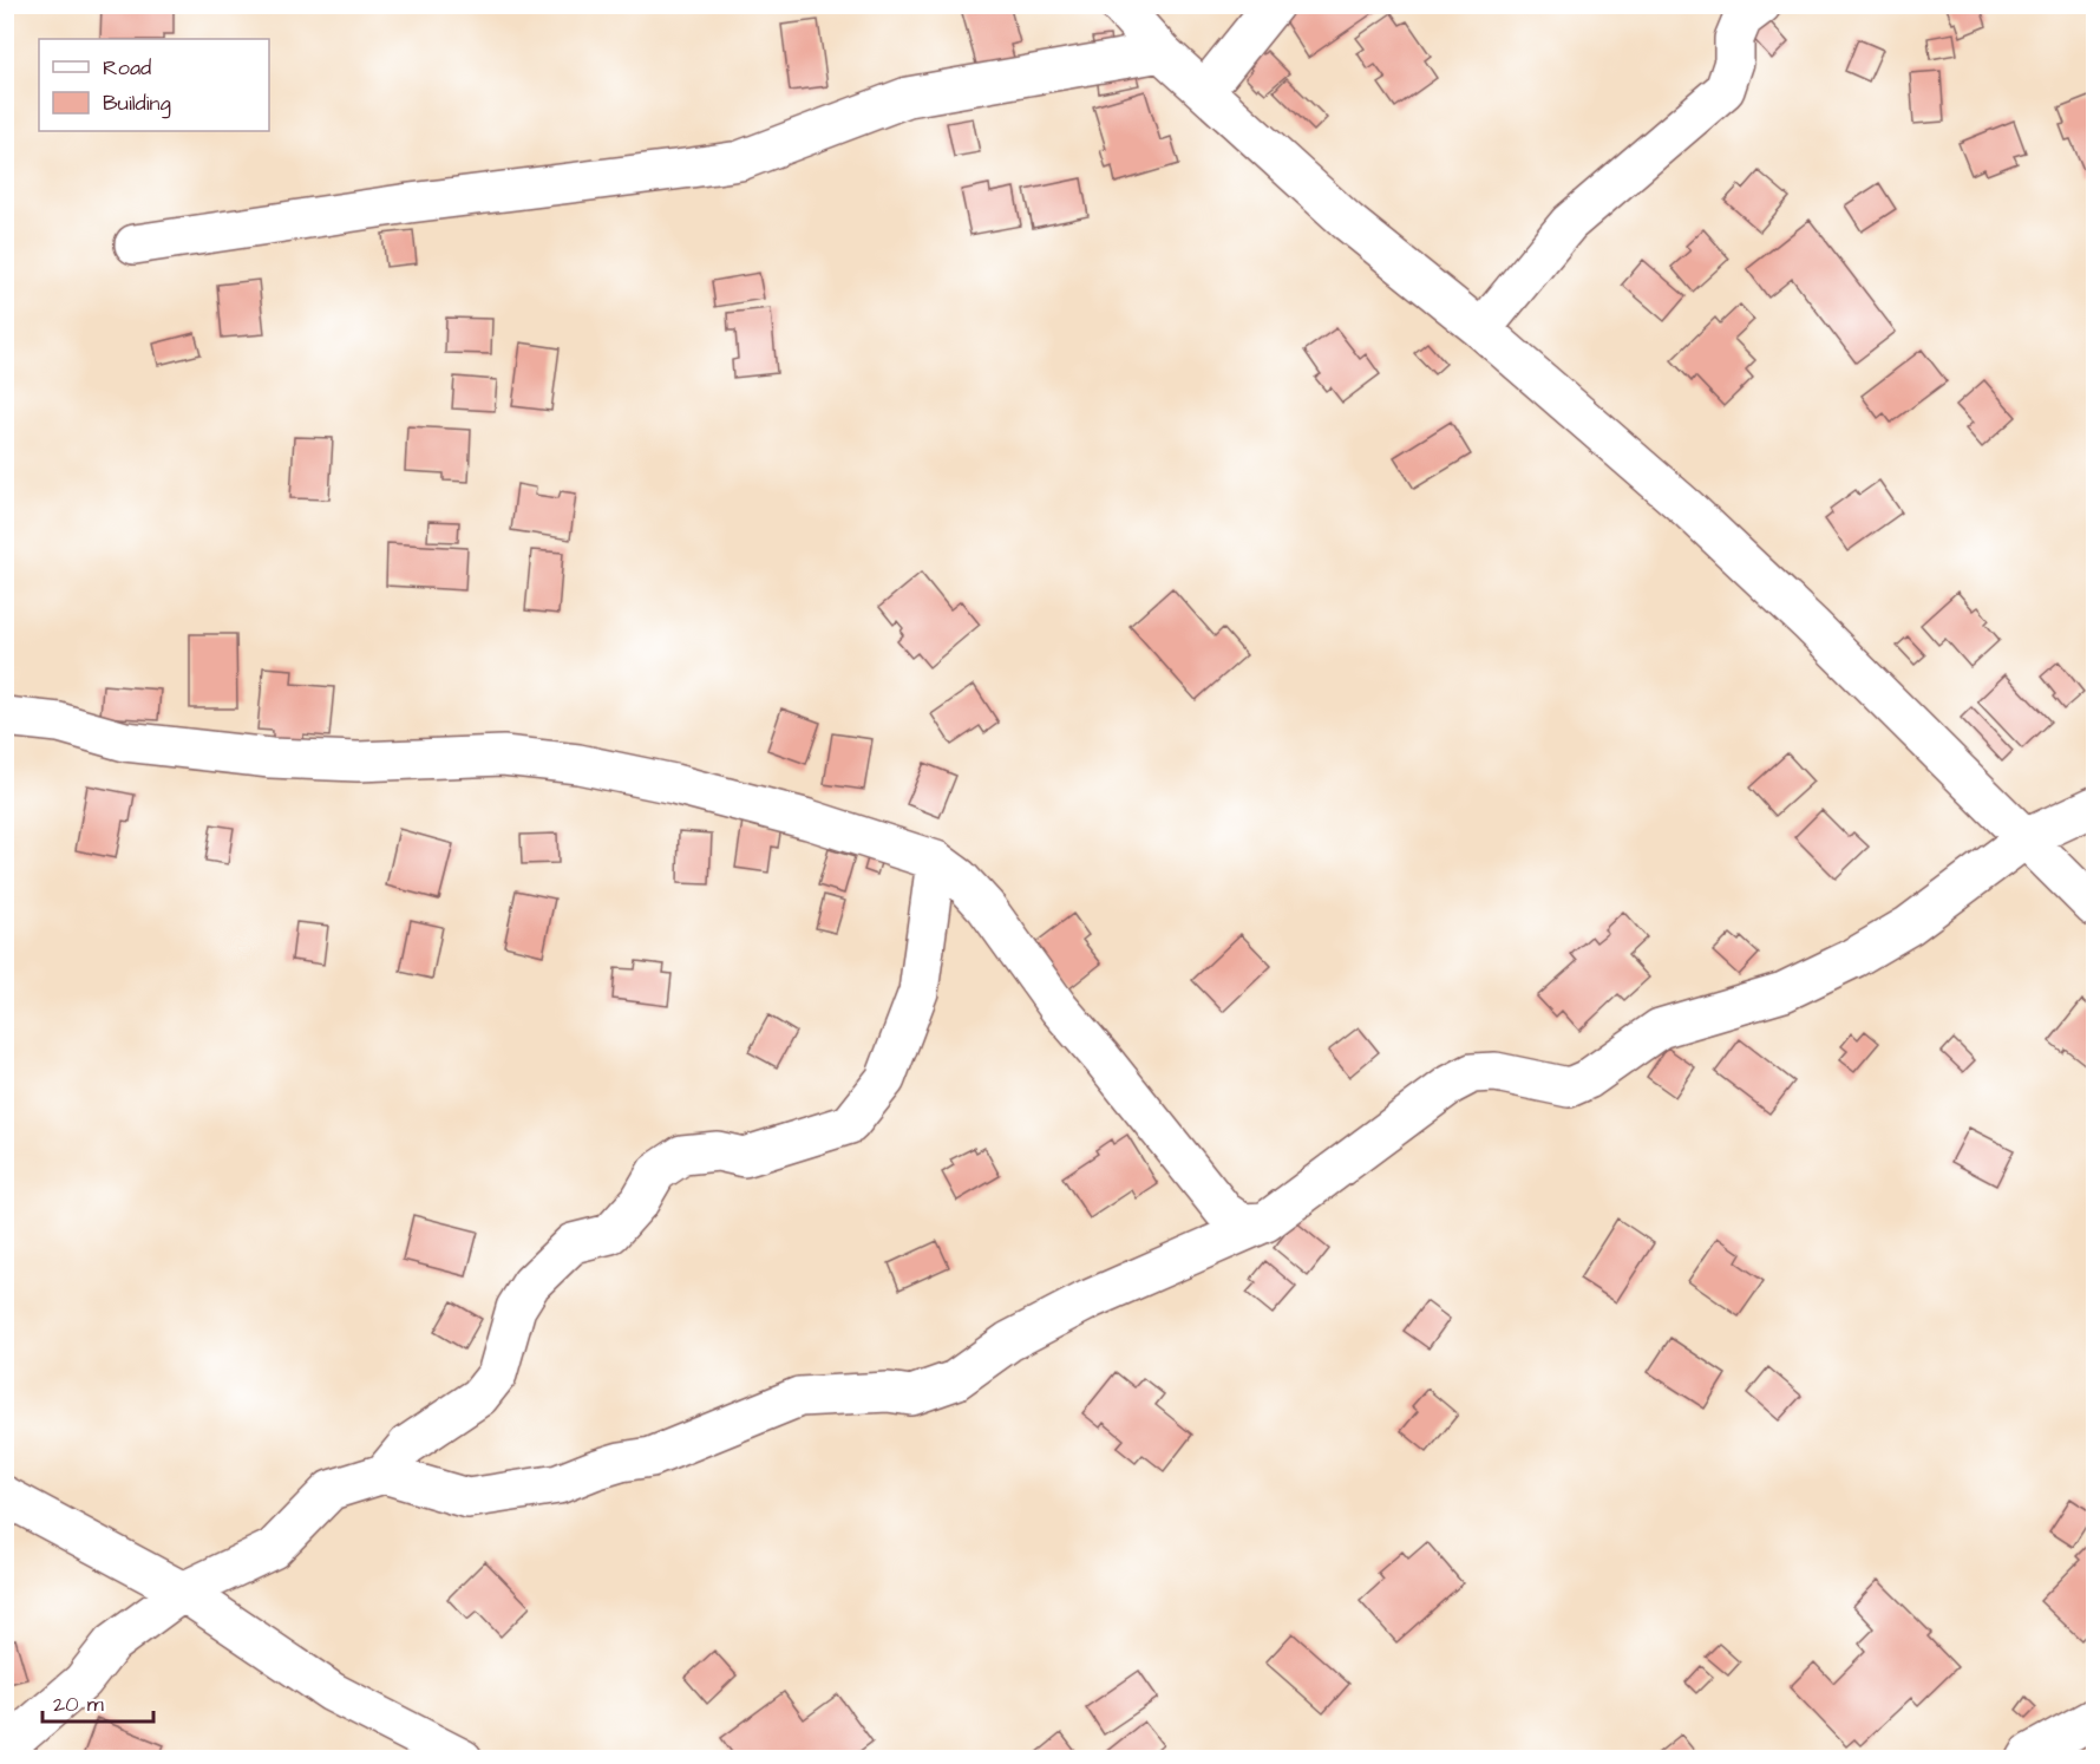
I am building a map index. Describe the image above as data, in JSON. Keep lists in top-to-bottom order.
{
  "legend": ["Road", "Building"],
  "scale_bar": "20 m"
}
